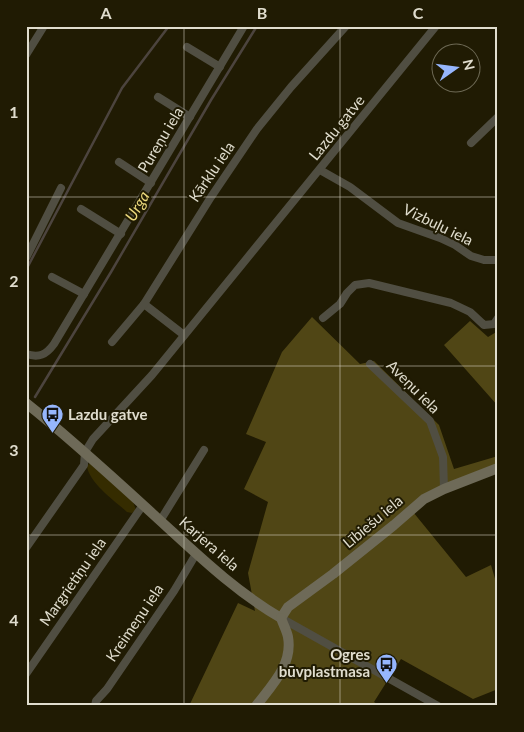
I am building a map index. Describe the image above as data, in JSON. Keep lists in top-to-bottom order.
{
  "streets": {
    "street": [
      "Lazdu gatve",
      "Pureņu iela",
      "Kārklu iela",
      "Vizbuļu iela",
      "Aveņu iela",
      "Lībiešu iela",
      "Karjera iela",
      "Margrietiņu iela",
      "Kreimeņu iela"
    ]
  },
  "crossings": [
    ["Lazdu gatve", "Vizbuļu iela"],
    ["Lazdu gatve", "Karjera iela"],
    ["Aveņu iela", "Lībiešu iela"],
    ["Lībiešu iela", "Karjera iela"],
    ["Karjera iela", "Margrietiņu iela"],
    ["Karjera iela", "Kreimeņu iela"]
  ],
  "water": ["Urga"],
  "places": {
    "bus stop": ["Lazdu gatve", "Ogres būvplastmasa"]
  },
  "north": "right",
  "grid": {
    "columns": ["A", "B", "C"],
    "rows": [
      "1",
      "2",
      "3",
      "4"
    ]
  }
}
